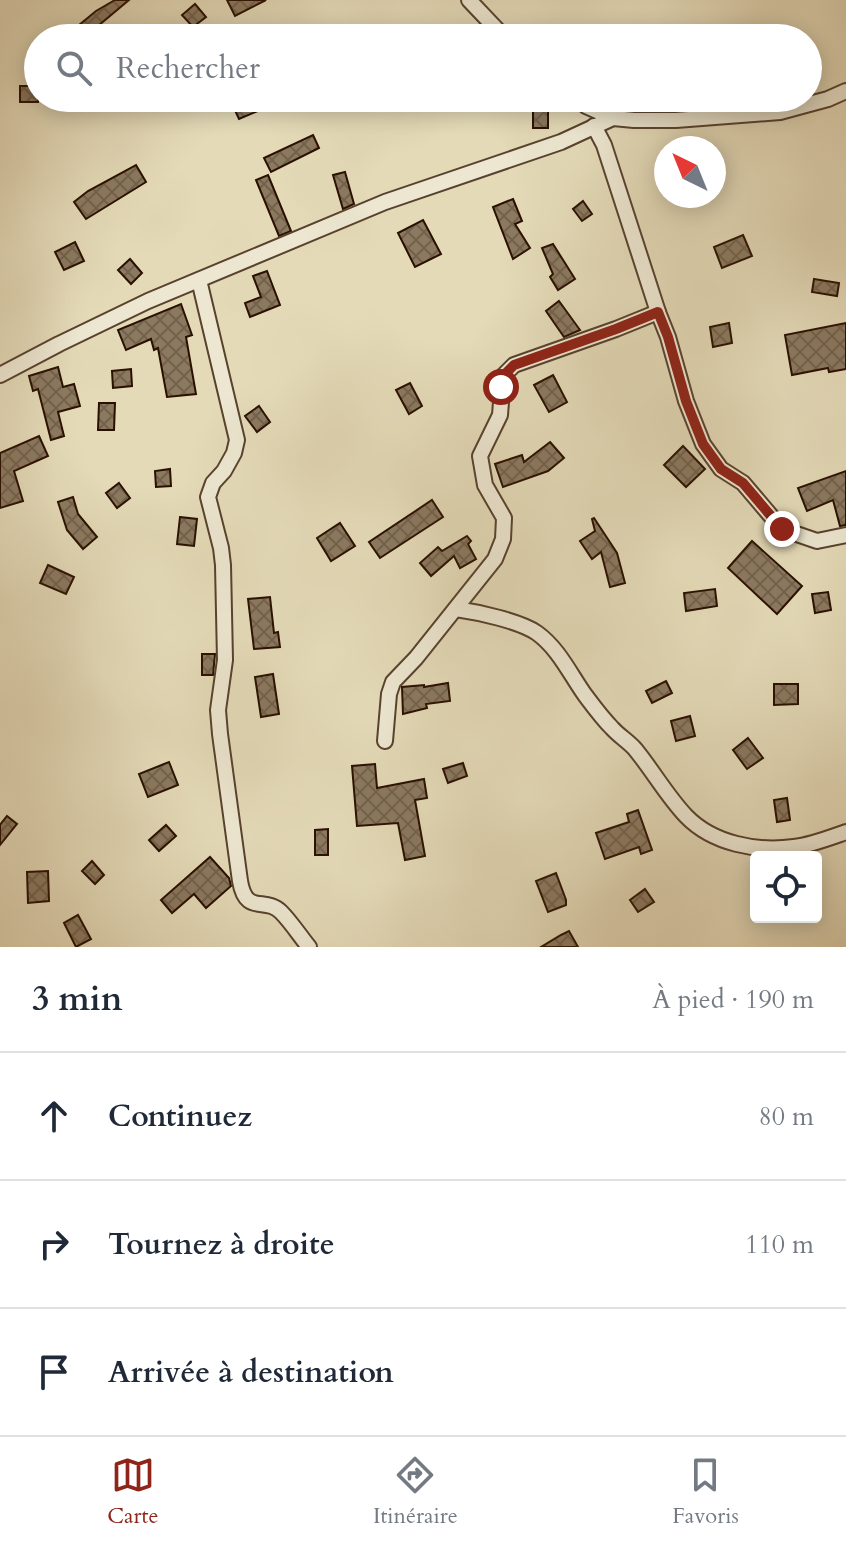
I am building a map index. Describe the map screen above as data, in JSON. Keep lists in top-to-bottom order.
{
  "north": "top left",
  "page": {
    "search": "Rechercher",
    "heading": ["3 min", "À pied · 190 m"],
    "list": [
      ["Continuez", "80 m"],
      ["Tournez à droite", "110 m"],
      "Arrivée à destination"
    ],
    "nav": ["Carte", "Itinéraire", "Favoris"]
  }
}
